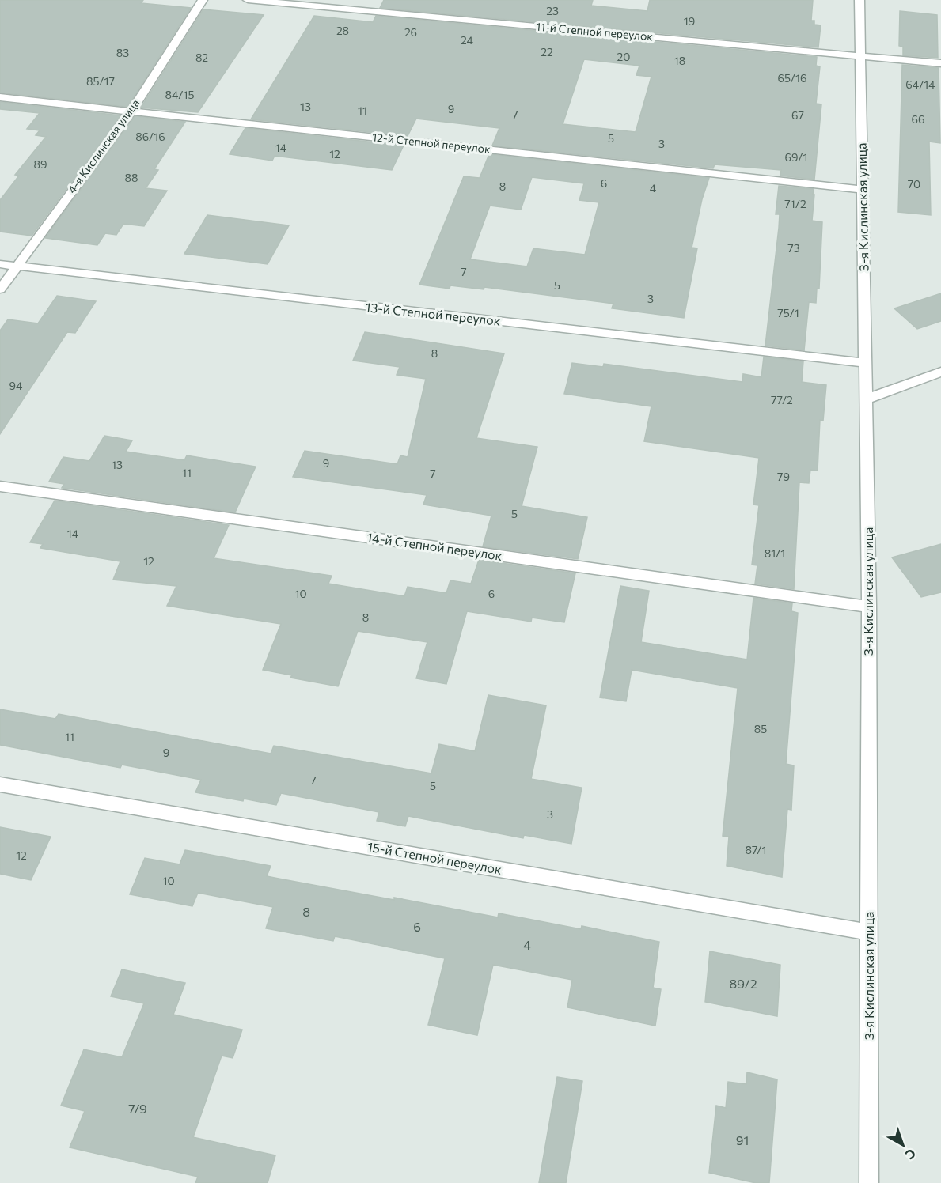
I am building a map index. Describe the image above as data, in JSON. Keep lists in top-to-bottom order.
{
  "streets": {
    "street": [
      "11-й Степной переулок",
      "12-й Степной переулок",
      "4-я Кислинская улица",
      "3-я Кислинская улица",
      "13-й Степной переулок",
      "14-й Степной переулок",
      "15-й Степной переулок"
    ]
  },
  "crossings": [
    ["11-й Степной переулок", "3-я Кислинская улица"],
    ["12-й Степной переулок", "4-я Кислинская улица"],
    ["12-й Степной переулок", "3-я Кислинская улица"],
    ["4-я Кислинская улица", "13-й Степной переулок"],
    ["3-я Кислинская улица", "13-й Степной переулок"],
    ["3-я Кислинская улица", "14-й Степной переулок"],
    ["3-я Кислинская улица", "15-й Степной переулок"]
  ],
  "house_numbers": [
    "23",
    "19",
    "28",
    "26",
    "24",
    "22",
    "83",
    "20",
    "82",
    "18",
    "65/16",
    "85/17",
    "64/14",
    "84/15",
    "13",
    "9",
    "11",
    "7",
    "67",
    "66",
    "86/16",
    "5",
    "3",
    "14",
    "12",
    "69/1",
    "89",
    "88",
    "6",
    "70",
    "8",
    "4",
    "71/2",
    "73",
    "7",
    "5",
    "3",
    "75/1",
    "8",
    "94",
    "77/2",
    "9",
    "13",
    "11",
    "7",
    "79",
    "5",
    "14",
    "81/1",
    "12",
    "10",
    "6",
    "8",
    "85",
    "11",
    "9",
    "7",
    "5",
    "3",
    "87/1",
    "12",
    "10",
    "8",
    "6",
    "4",
    "89/2",
    "7/9",
    "91"
  ],
  "north": "bottom right"
}
